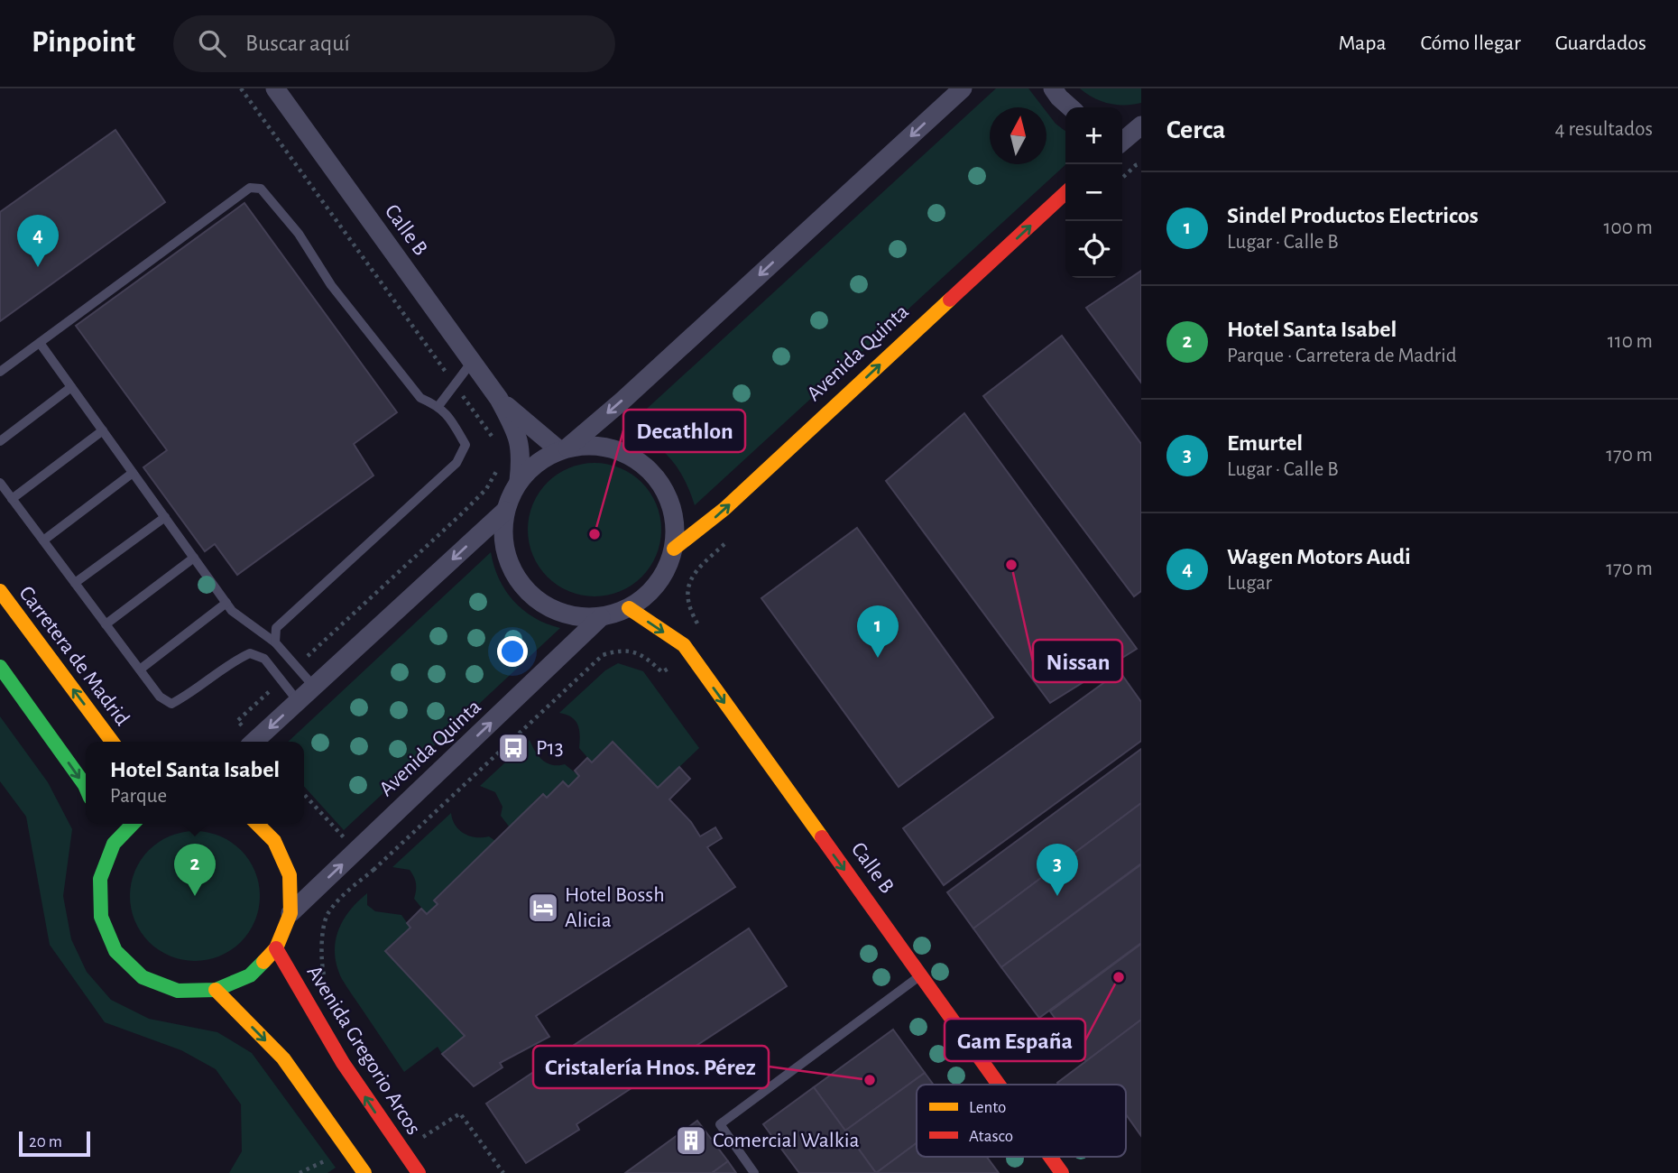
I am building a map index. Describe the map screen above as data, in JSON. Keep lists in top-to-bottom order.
{
  "streets": {
    "main road": [
      "Calle B",
      "Avenida Quinta",
      "Carretera de Madrid",
      "Avenida Gregorio Arcos"
    ]
  },
  "crossings": [
    ["Calle B", "Avenida Quinta"]
  ],
  "one_way": ["Calle B", "Avenida Quinta"],
  "places": {
    "other": [
      "Decathlon",
      "Nissan",
      "Gam España",
      "Cristalería Hnos. Pérez"
    ],
    "bus stop": ["P13"],
    "hotel": ["Hotel Bossh Alicia"],
    "building": ["Comercial Walkia"]
  },
  "legend": ["Lento", "Atasco"],
  "scale_bar": "20 m",
  "north": "top",
  "page": {
    "header": "Pinpoint",
    "search": "Buscar aquí",
    "nav": ["Mapa", "Cómo llegar", "Guardados"],
    "heading": ["Cerca", "4 resultados"],
    "map_buttons": ["+", "−"],
    "list": [
      {
        "mark": "1",
        "name": "Sindel Productos Electricos",
        "note": "Lugar · Calle B",
        "value": "100 m"
      },
      {
        "mark": "2",
        "name": "Hotel Santa Isabel",
        "note": "Parque · Carretera de Madrid",
        "value": "110 m"
      },
      {
        "mark": "3",
        "name": "Emurtel",
        "note": "Lugar · Calle B",
        "value": "170 m"
      },
      {
        "mark": "4",
        "name": "Wagen Motors Audi",
        "note": "Lugar",
        "value": "170 m"
      }
    ],
    "pins": [
      "4",
      "1",
      "2",
      "3"
    ],
    "popup": ["Hotel Santa Isabel", "Parque"],
    "scale": "20 m"
  }
}
